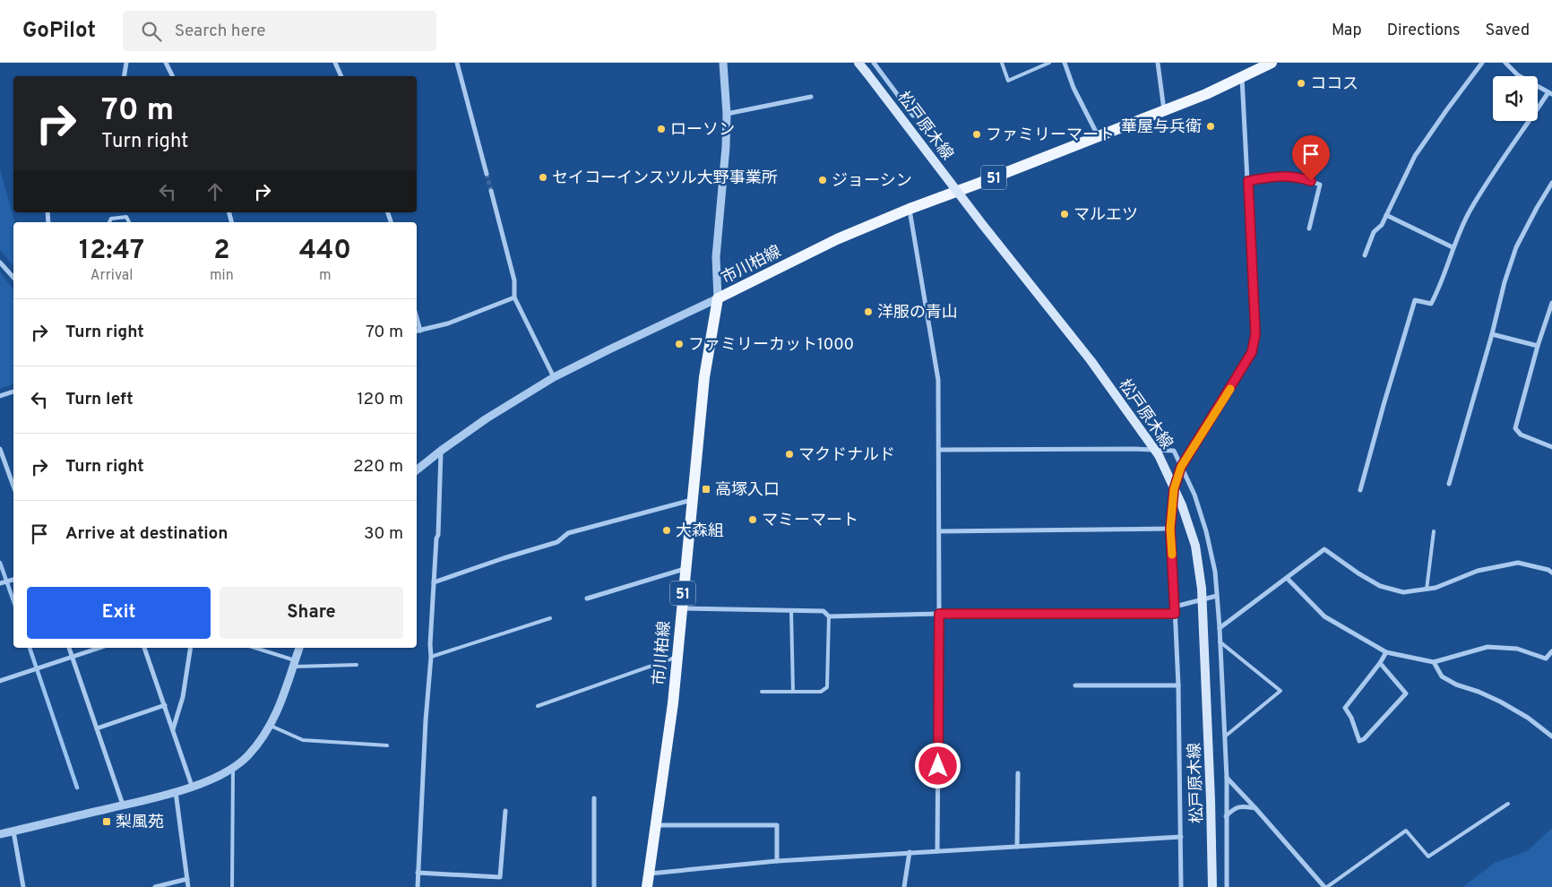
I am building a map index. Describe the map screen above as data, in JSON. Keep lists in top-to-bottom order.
{
  "streets": {
    "main road": ["松戸原木線", "51", "市川柏線"]
  },
  "places": {
    "other": [
      "ココス",
      "華屋与兵衛",
      "ローソン",
      "ファミリーマート",
      "セイコーインスツル大野事業所",
      "ジョーシン",
      "マルエツ",
      "洋服の青山",
      "ファミリーカット1000",
      "マクドナルド",
      "マミーマート",
      "大森組"
    ],
    "transit": ["高塚入口", "梨風苑"]
  },
  "page": {
    "header": "GoPilot",
    "search": "Search here",
    "nav": ["Map", "Directions", "Saved"],
    "turn": ["70 m", "Turn right"],
    "eta": [
      "12:47",
      "Arrival",
      "2",
      "min",
      "440",
      "m"
    ],
    "list": [
      {
        "name": "Turn right",
        "value": "70 m"
      },
      {
        "name": "Turn left",
        "value": "120 m"
      },
      {
        "name": "Turn right",
        "value": "220 m"
      },
      {
        "name": "Arrive at destination",
        "value": "30 m"
      }
    ],
    "buttons": ["Exit", "Share"]
  }
}
